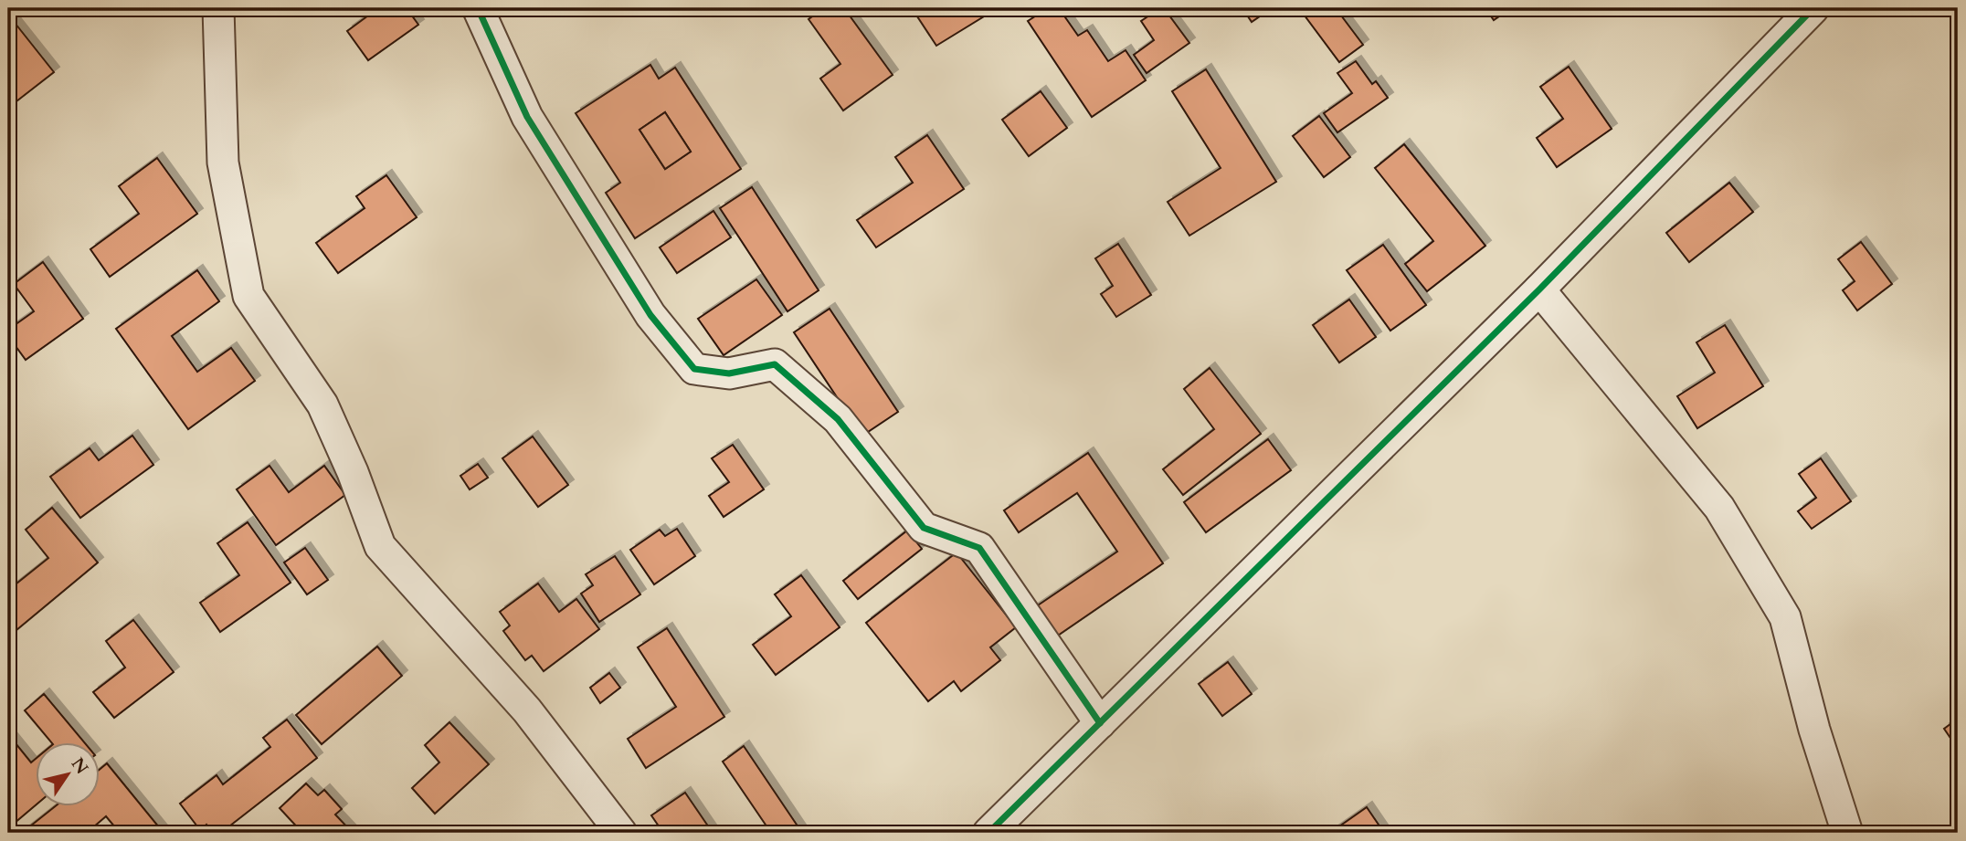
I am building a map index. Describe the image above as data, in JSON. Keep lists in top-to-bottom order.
{
  "north": "top right"
}
